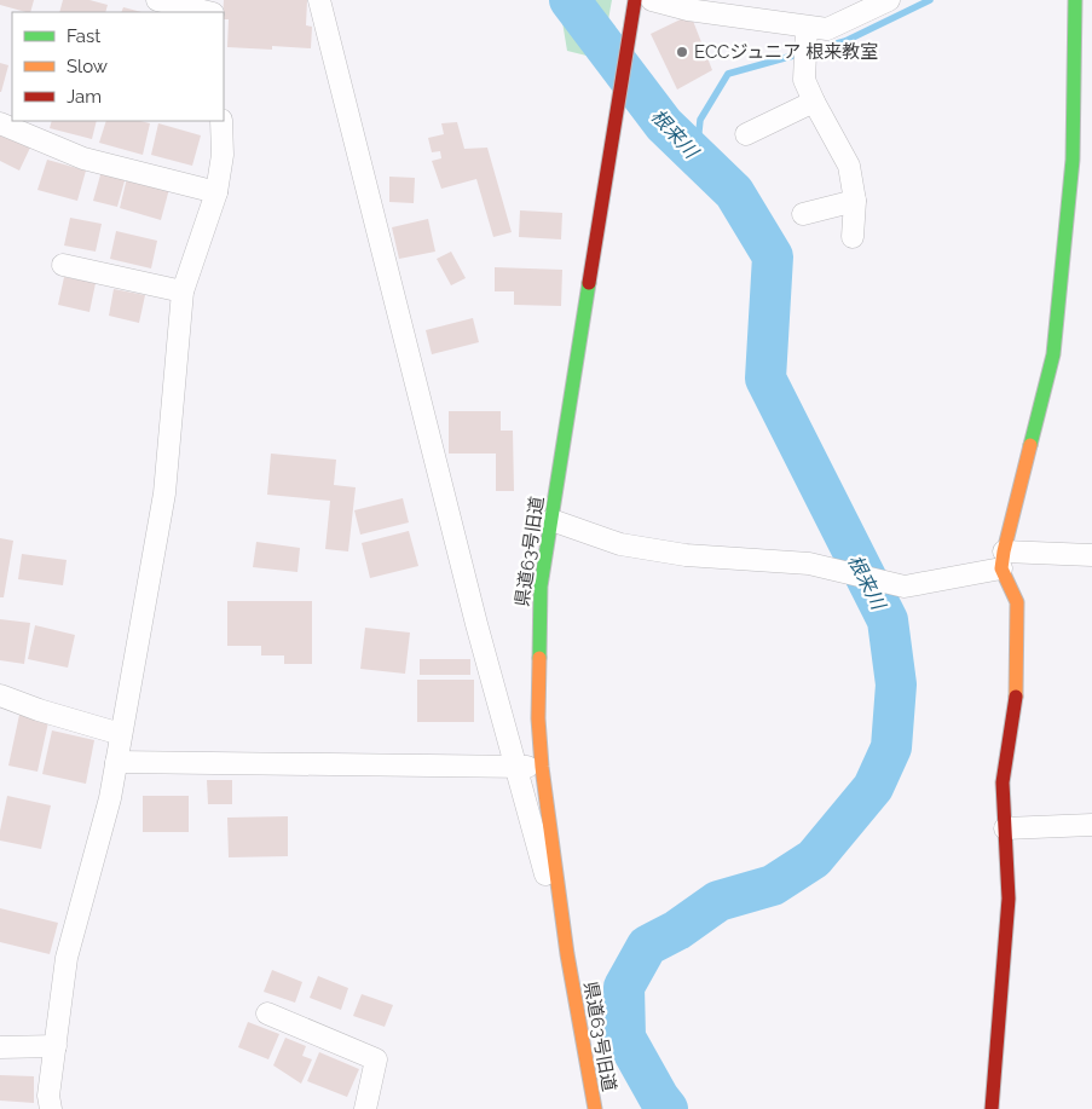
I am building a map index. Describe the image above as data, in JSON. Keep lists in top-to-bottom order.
{
  "streets": {
    "street": ["県道63号旧道"]
  },
  "water": ["根来川"],
  "places": ["ECCジュニア 根来教室"],
  "legend": ["Fast", "Slow", "Jam"]
}
